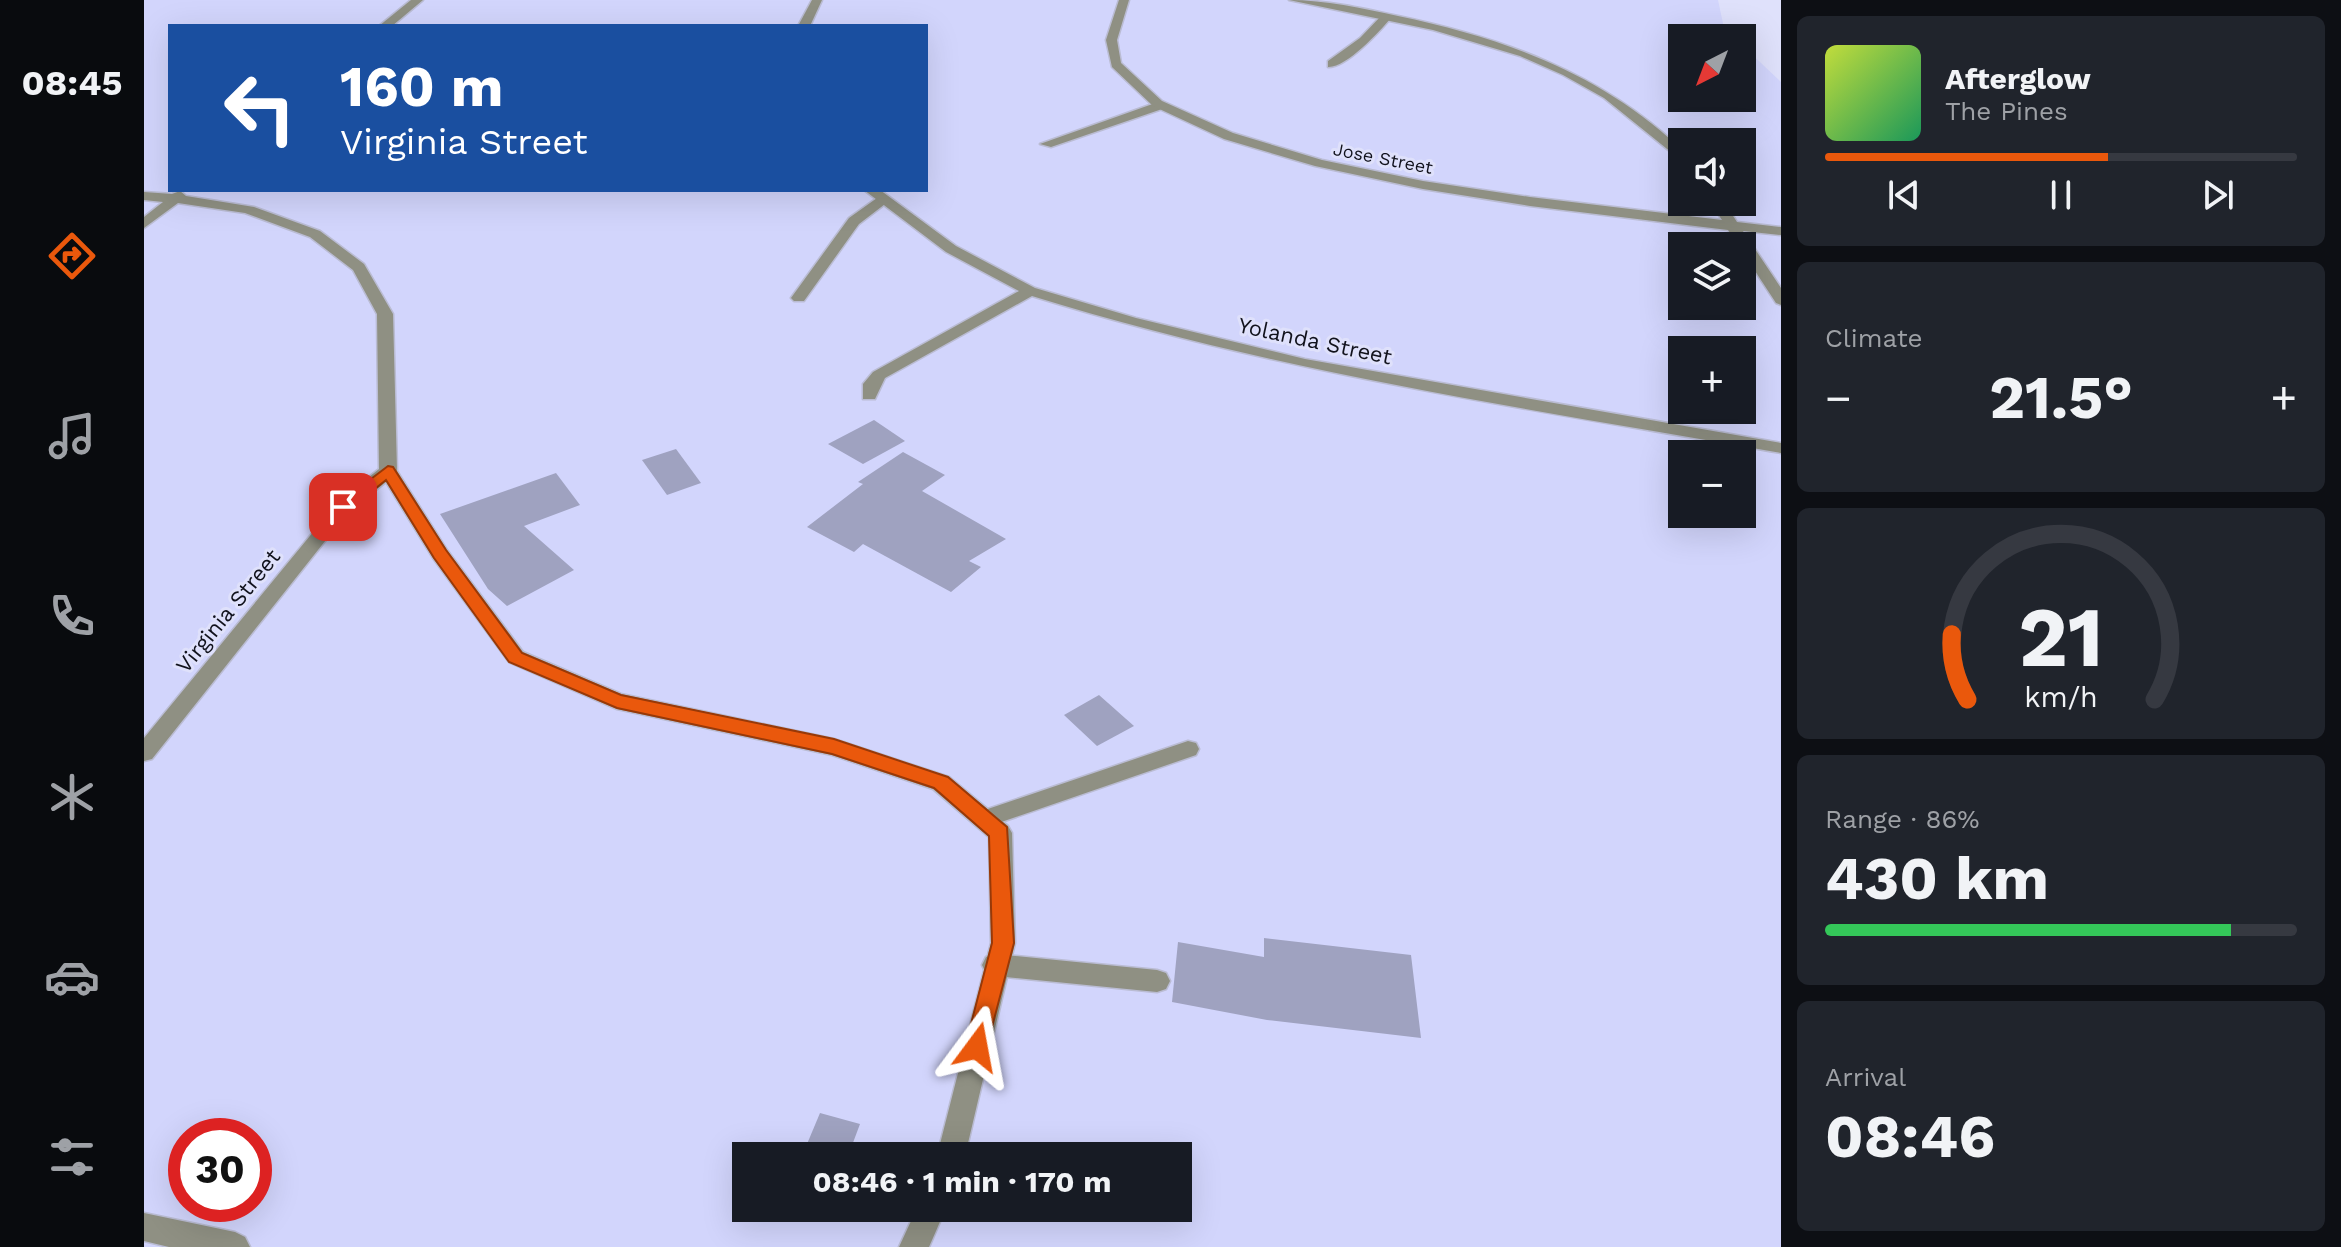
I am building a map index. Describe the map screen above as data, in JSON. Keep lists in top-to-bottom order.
{
  "streets": {
    "street": ["Jose Street", "Yolanda Street", "Virginia Street"]
  },
  "north": "bottom left",
  "page": {
    "tabs": "08:45",
    "map_buttons": ["+", "−"],
    "turn": ["160 m", "Virginia Street"],
    "song": ["Afterglow", "The Pines"],
    "tile": [
      "Climate",
      ["Range · 86%", "430 km"],
      ["Arrival", "08:46"]
    ],
    "heat": ["−", "21.5°", "+"],
    "limit": "30",
    "trip": "08:46 · 1 min · 170 m",
    "gauge": ["21", "km/h"]
  }
}
